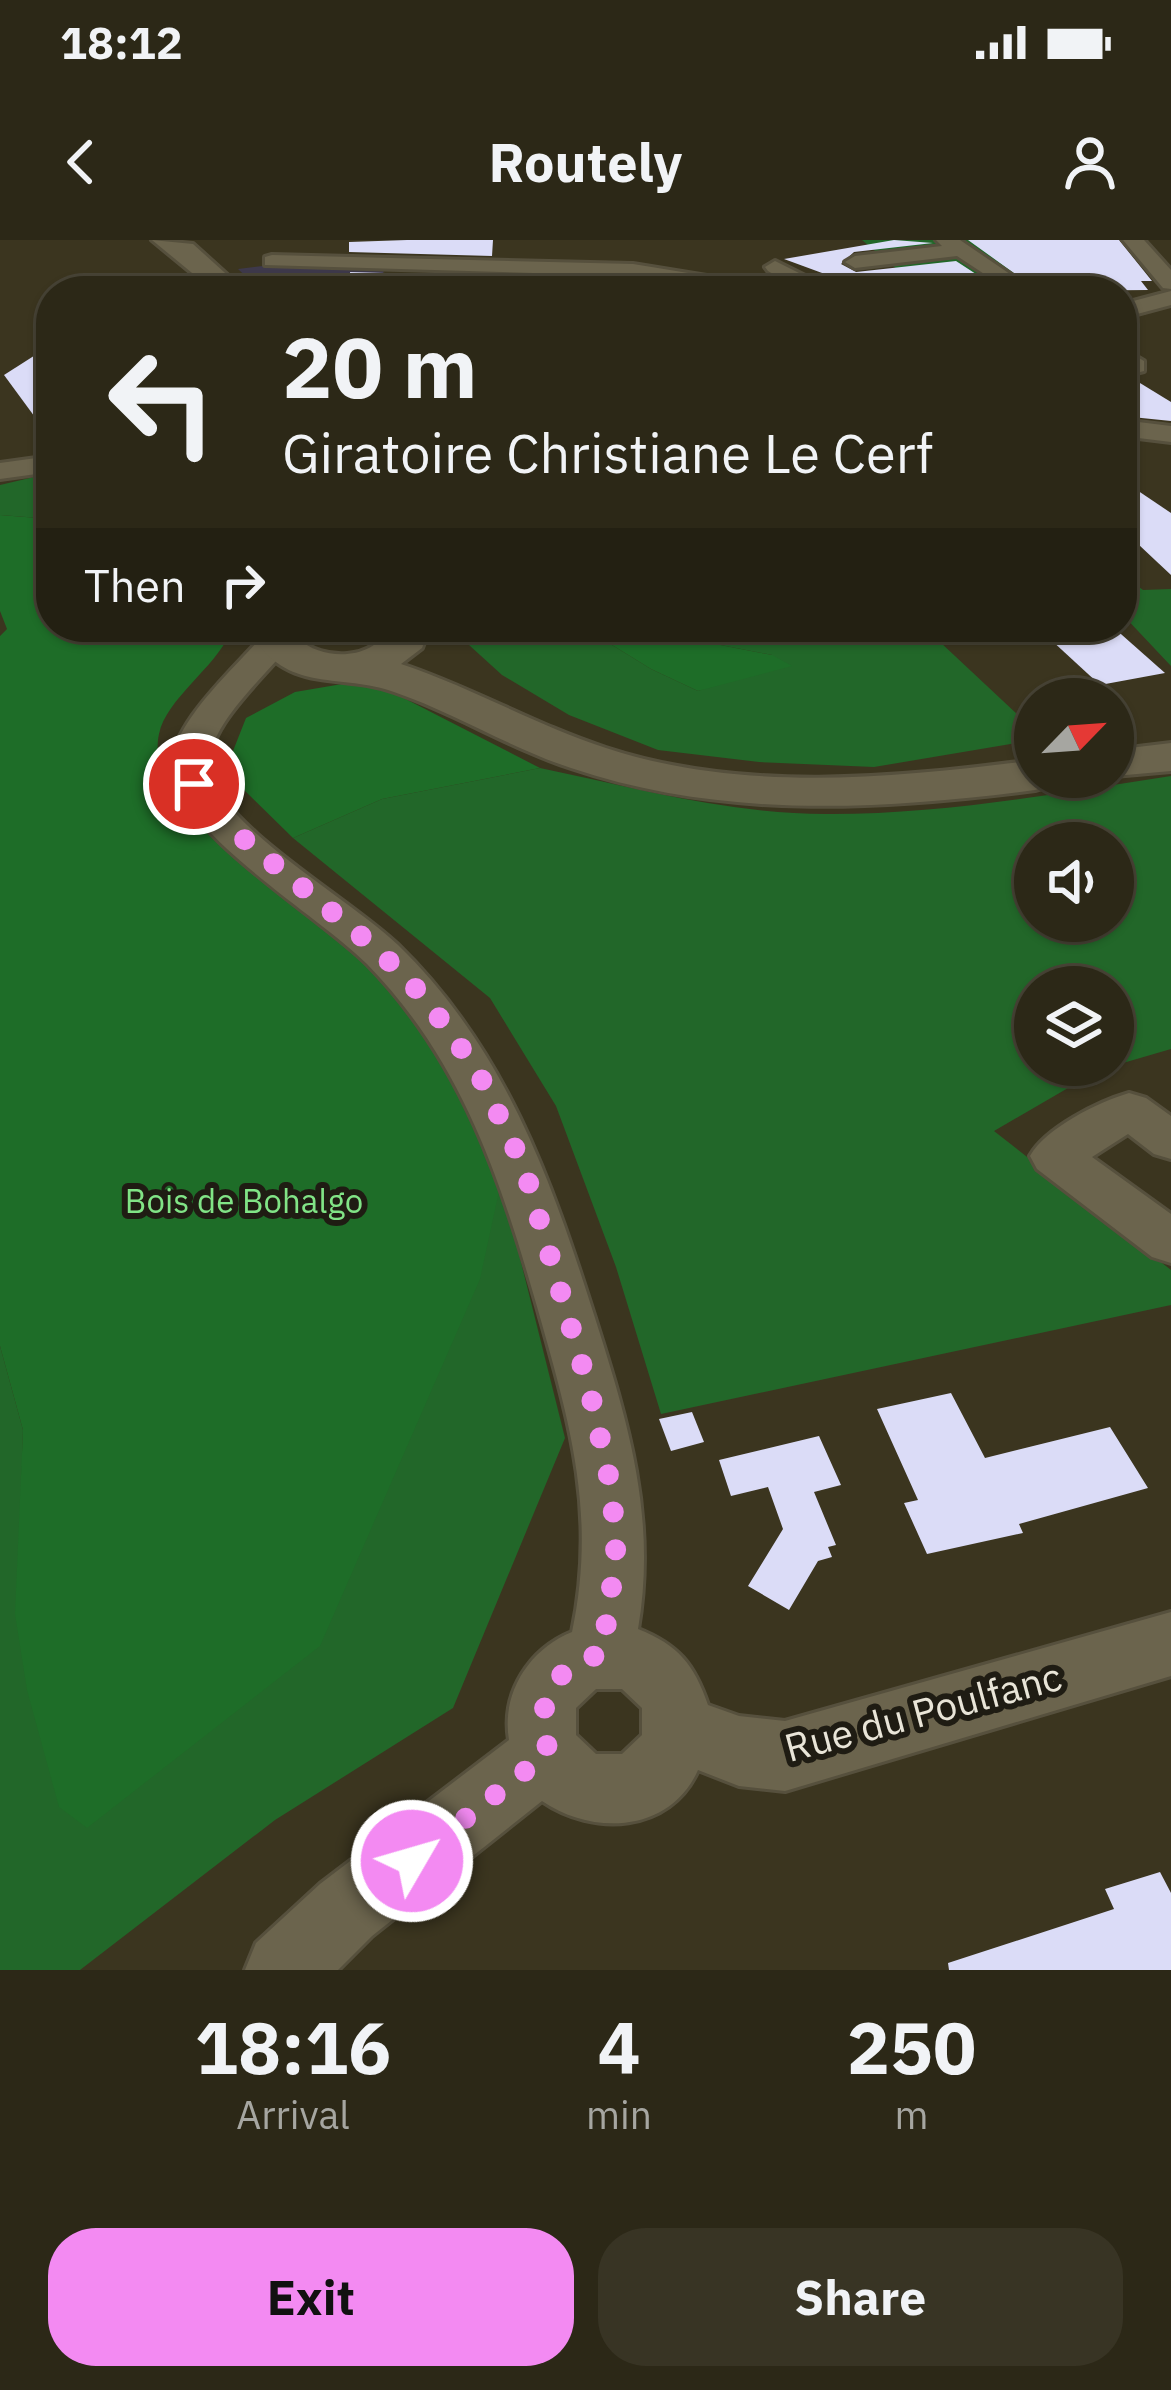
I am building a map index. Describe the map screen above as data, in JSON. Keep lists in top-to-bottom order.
{
  "streets": {
    "street": ["Rue du Poulfanc"]
  },
  "parks": ["Bois de Bohalgo"],
  "north": "top right",
  "page": {
    "status": "18:12",
    "header": "Routely",
    "turn": ["20 m", "Giratoire Christiane Le Cerf"],
    "then": "Then",
    "eta": [
      "18:16",
      "Arrival",
      "4",
      "min",
      "250",
      "m"
    ],
    "buttons": ["Exit", "Share"]
  }
}
